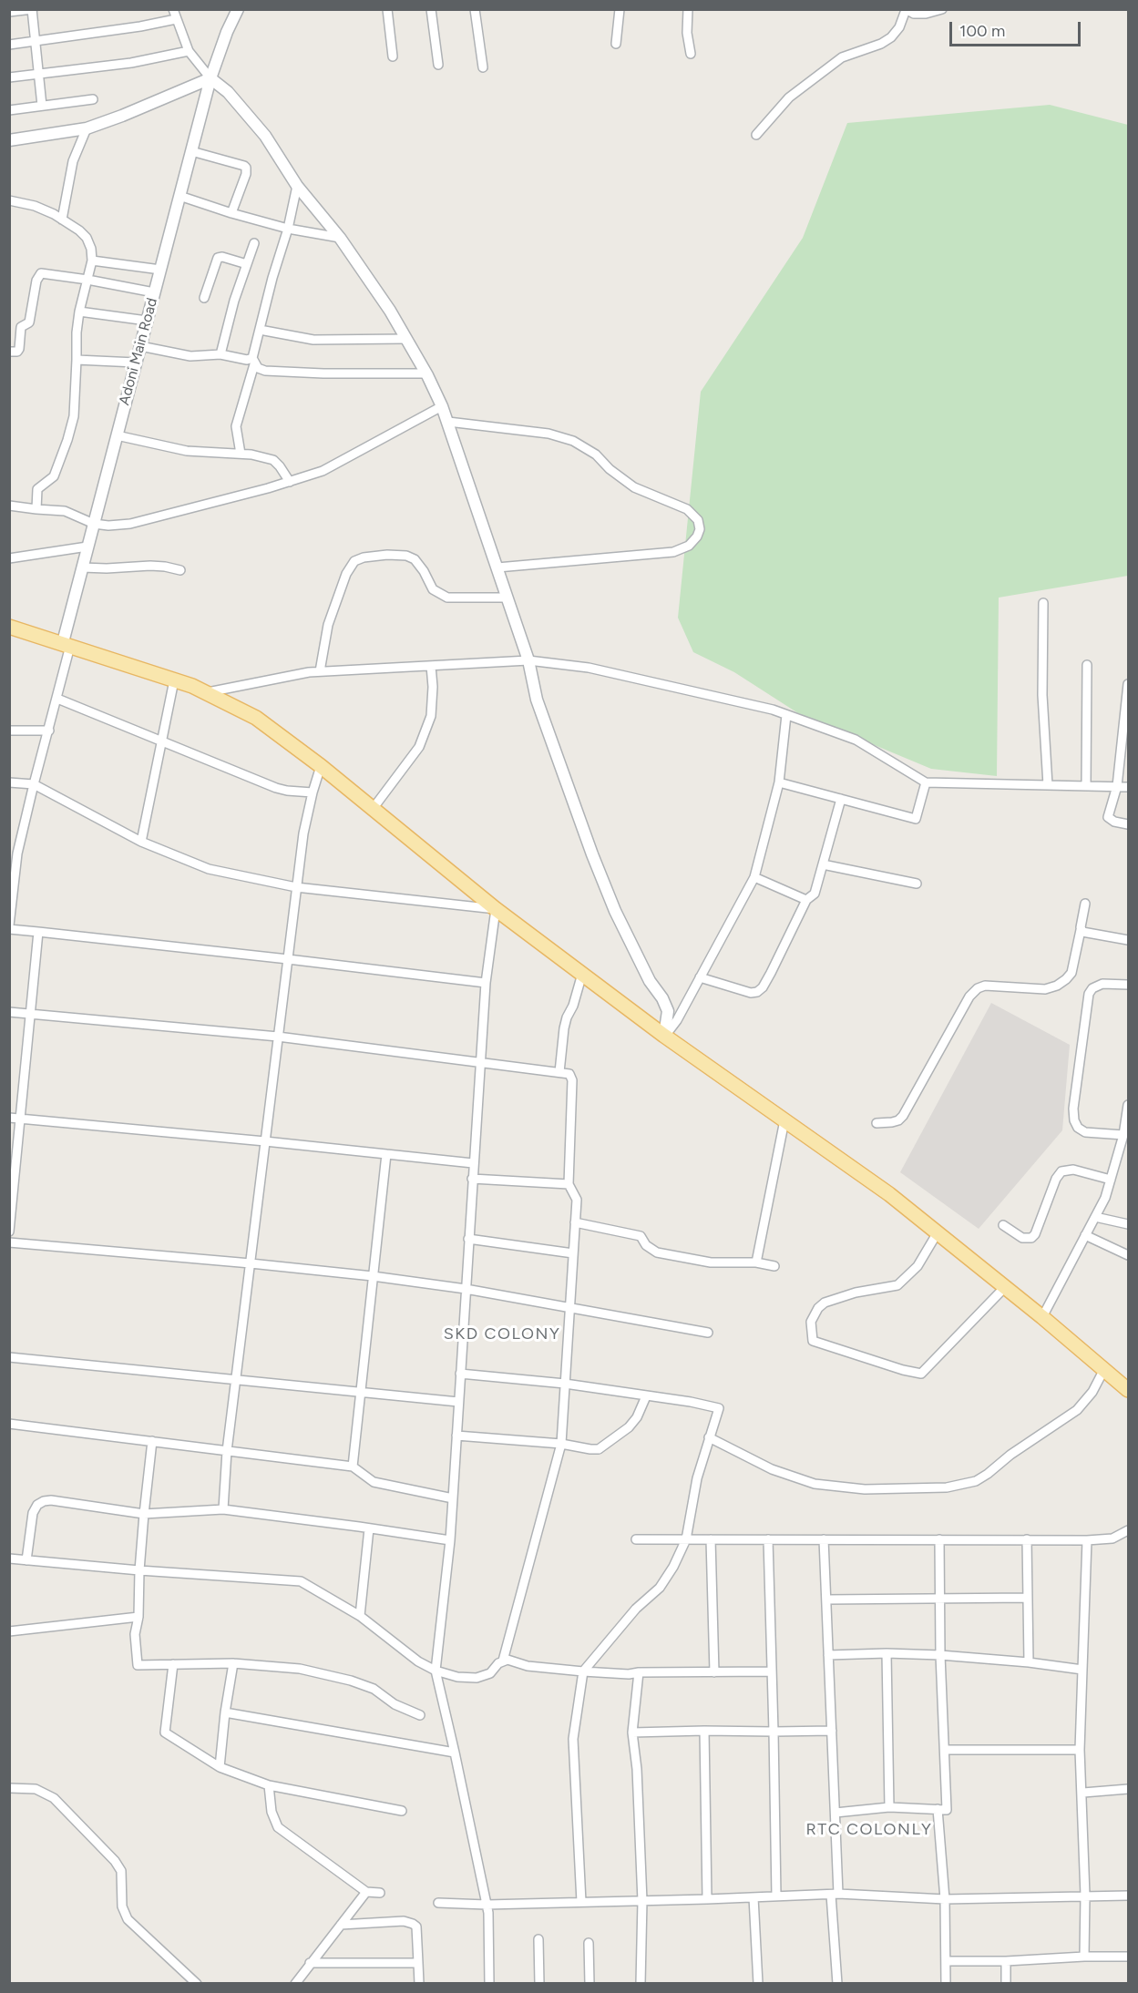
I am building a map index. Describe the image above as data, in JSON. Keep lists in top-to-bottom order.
{
  "streets": {
    "street": ["Adoni Main Road"]
  },
  "districts": ["SKD COLONY", "RTC COLONLY"],
  "scale_bar": "100 m"
}
